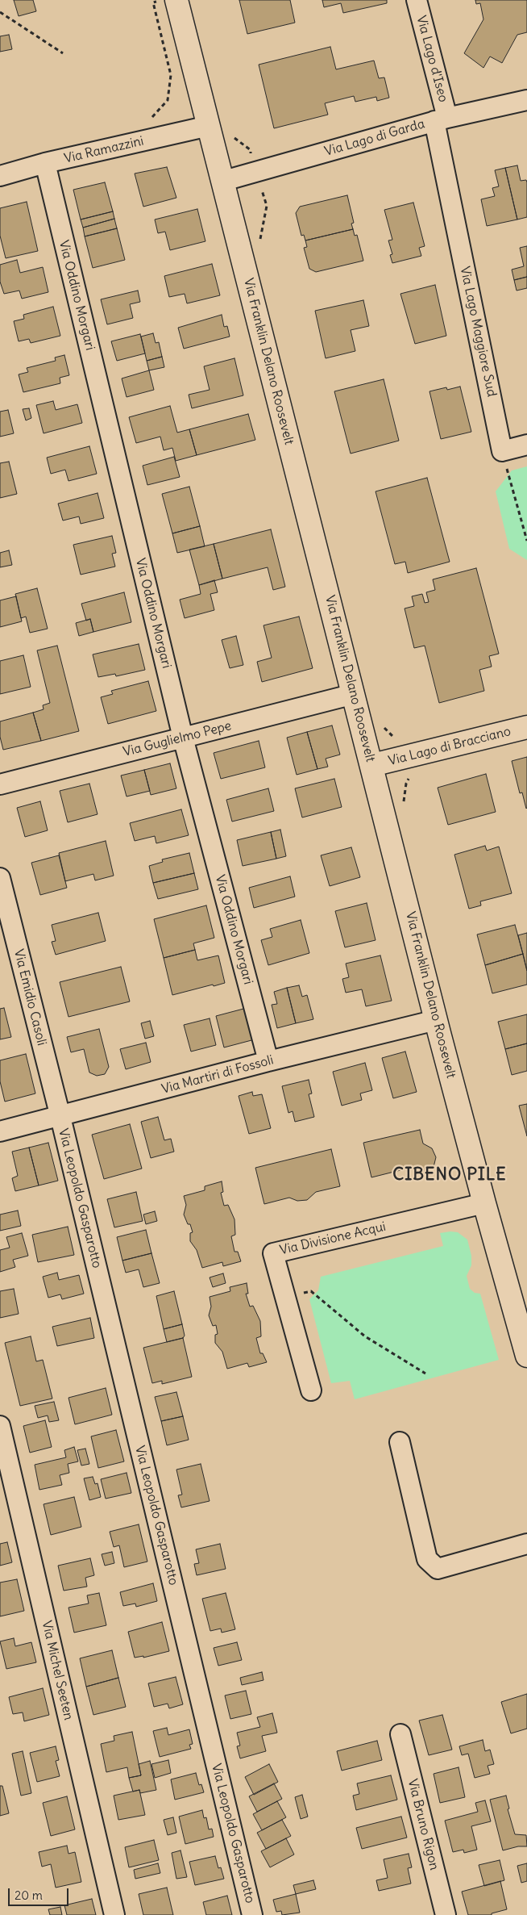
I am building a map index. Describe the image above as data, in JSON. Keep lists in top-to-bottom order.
{
  "streets": {
    "main road": ["Via Franklin Delano Roosevelt", "Via Lago di Bracciano"],
    "street": [
      "Via Lago d'Iseo",
      "Via Lago di Garda",
      "Via Ramazzini",
      "Via Oddino Morgari",
      "Via Lago Maggiore Sud",
      "Via Guglielmo Pepe",
      "Via Emidio Casoli",
      "Via Martiri di Fossoli",
      "Via Leopoldo Gasparotto",
      "Via Divisione Acqui",
      "Via Michel Seeten",
      "Via Bruno Rigon"
    ]
  },
  "crossings": [
    ["Via Lago d'Iseo", "Via Lago di Garda"],
    ["Via Lago d'Iseo", "Via Lago Maggiore Sud"],
    ["Via Lago di Garda", "Via Lago Maggiore Sud"],
    ["Via Lago di Garda", "Via Franklin Delano Roosevelt"],
    ["Via Ramazzini", "Via Oddino Morgari"],
    ["Via Ramazzini", "Via Franklin Delano Roosevelt"],
    ["Via Oddino Morgari", "Via Guglielmo Pepe"],
    ["Via Oddino Morgari", "Via Martiri di Fossoli"],
    ["Via Franklin Delano Roosevelt", "Via Guglielmo Pepe"],
    ["Via Franklin Delano Roosevelt", "Via Lago di Bracciano"],
    ["Via Franklin Delano Roosevelt", "Via Martiri di Fossoli"],
    ["Via Franklin Delano Roosevelt", "Via Divisione Acqui"],
    ["Via Emidio Casoli", "Via Martiri di Fossoli"],
    ["Via Emidio Casoli", "Via Leopoldo Gasparotto"],
    ["Via Martiri di Fossoli", "Via Leopoldo Gasparotto"]
  ],
  "districts": ["CIBENO PILE"],
  "scale_bar": "20 m"
}
